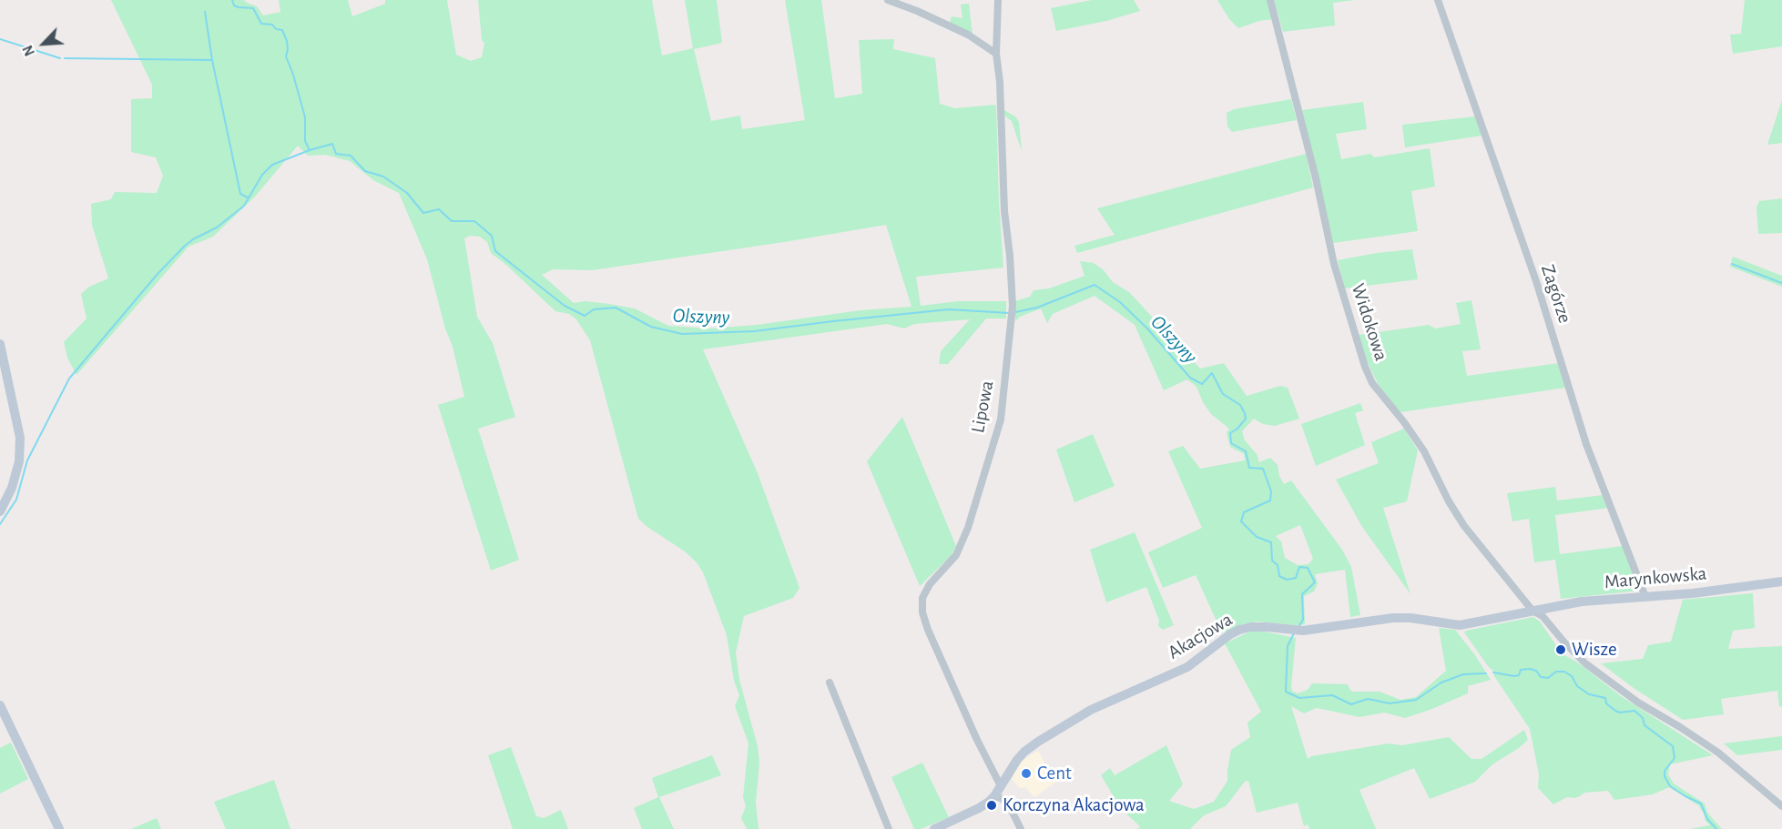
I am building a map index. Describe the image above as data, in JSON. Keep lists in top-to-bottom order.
{
  "streets": {
    "street": [
      "Zagórze",
      "Widokowa",
      "Lipowa",
      "Marynkowska",
      "Akacjowa"
    ]
  },
  "crossings": [
    ["Zagórze", "Marynkowska"],
    ["Widokowa", "Marynkowska"],
    ["Widokowa", "Akacjowa"],
    ["Lipowa", "Akacjowa"],
    ["Marynkowska", "Akacjowa"]
  ],
  "water": ["Olszyny"],
  "places": ["Wisze", "Cent", "Korczyna Akacjowa"],
  "north": "bottom left"
}
